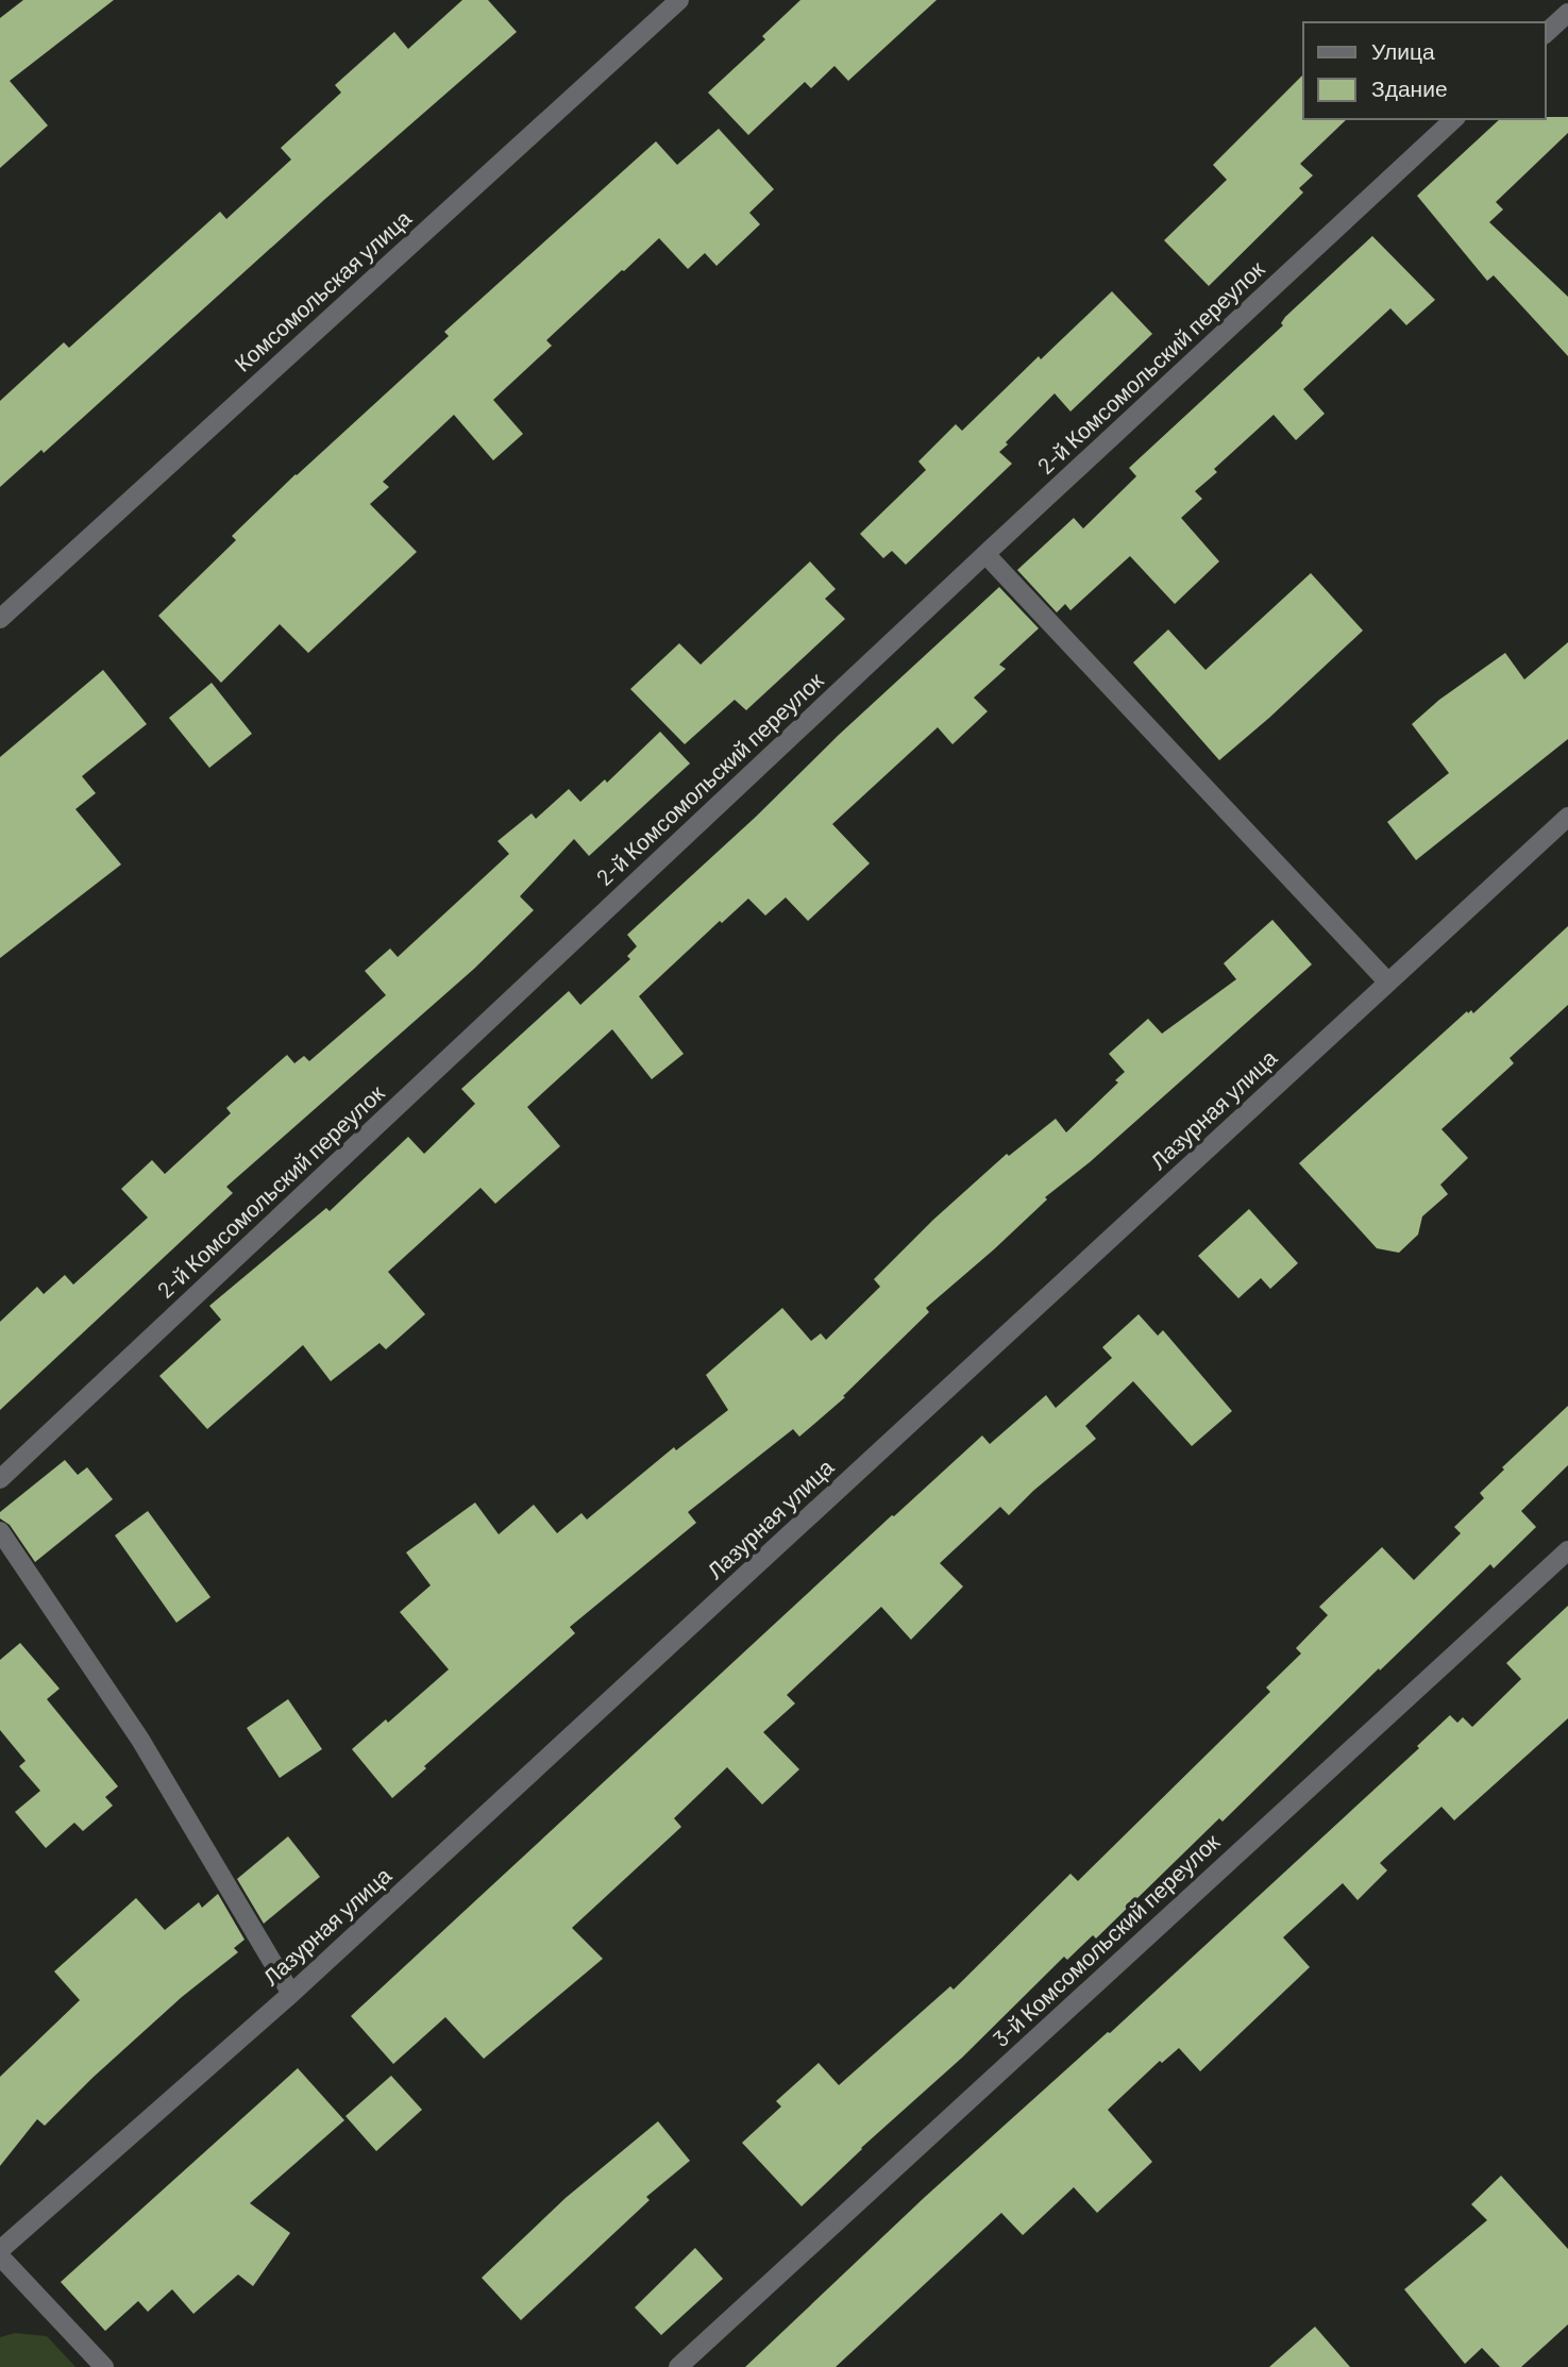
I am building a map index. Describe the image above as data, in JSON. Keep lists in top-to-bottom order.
{
  "streets": {
    "street": [
      "Комсомольская улица",
      "2-й Комсомольский переулок",
      "Лазурная улица",
      "3-й Комсомольский переулок"
    ]
  },
  "legend": ["Улица", "Здание"]
}
